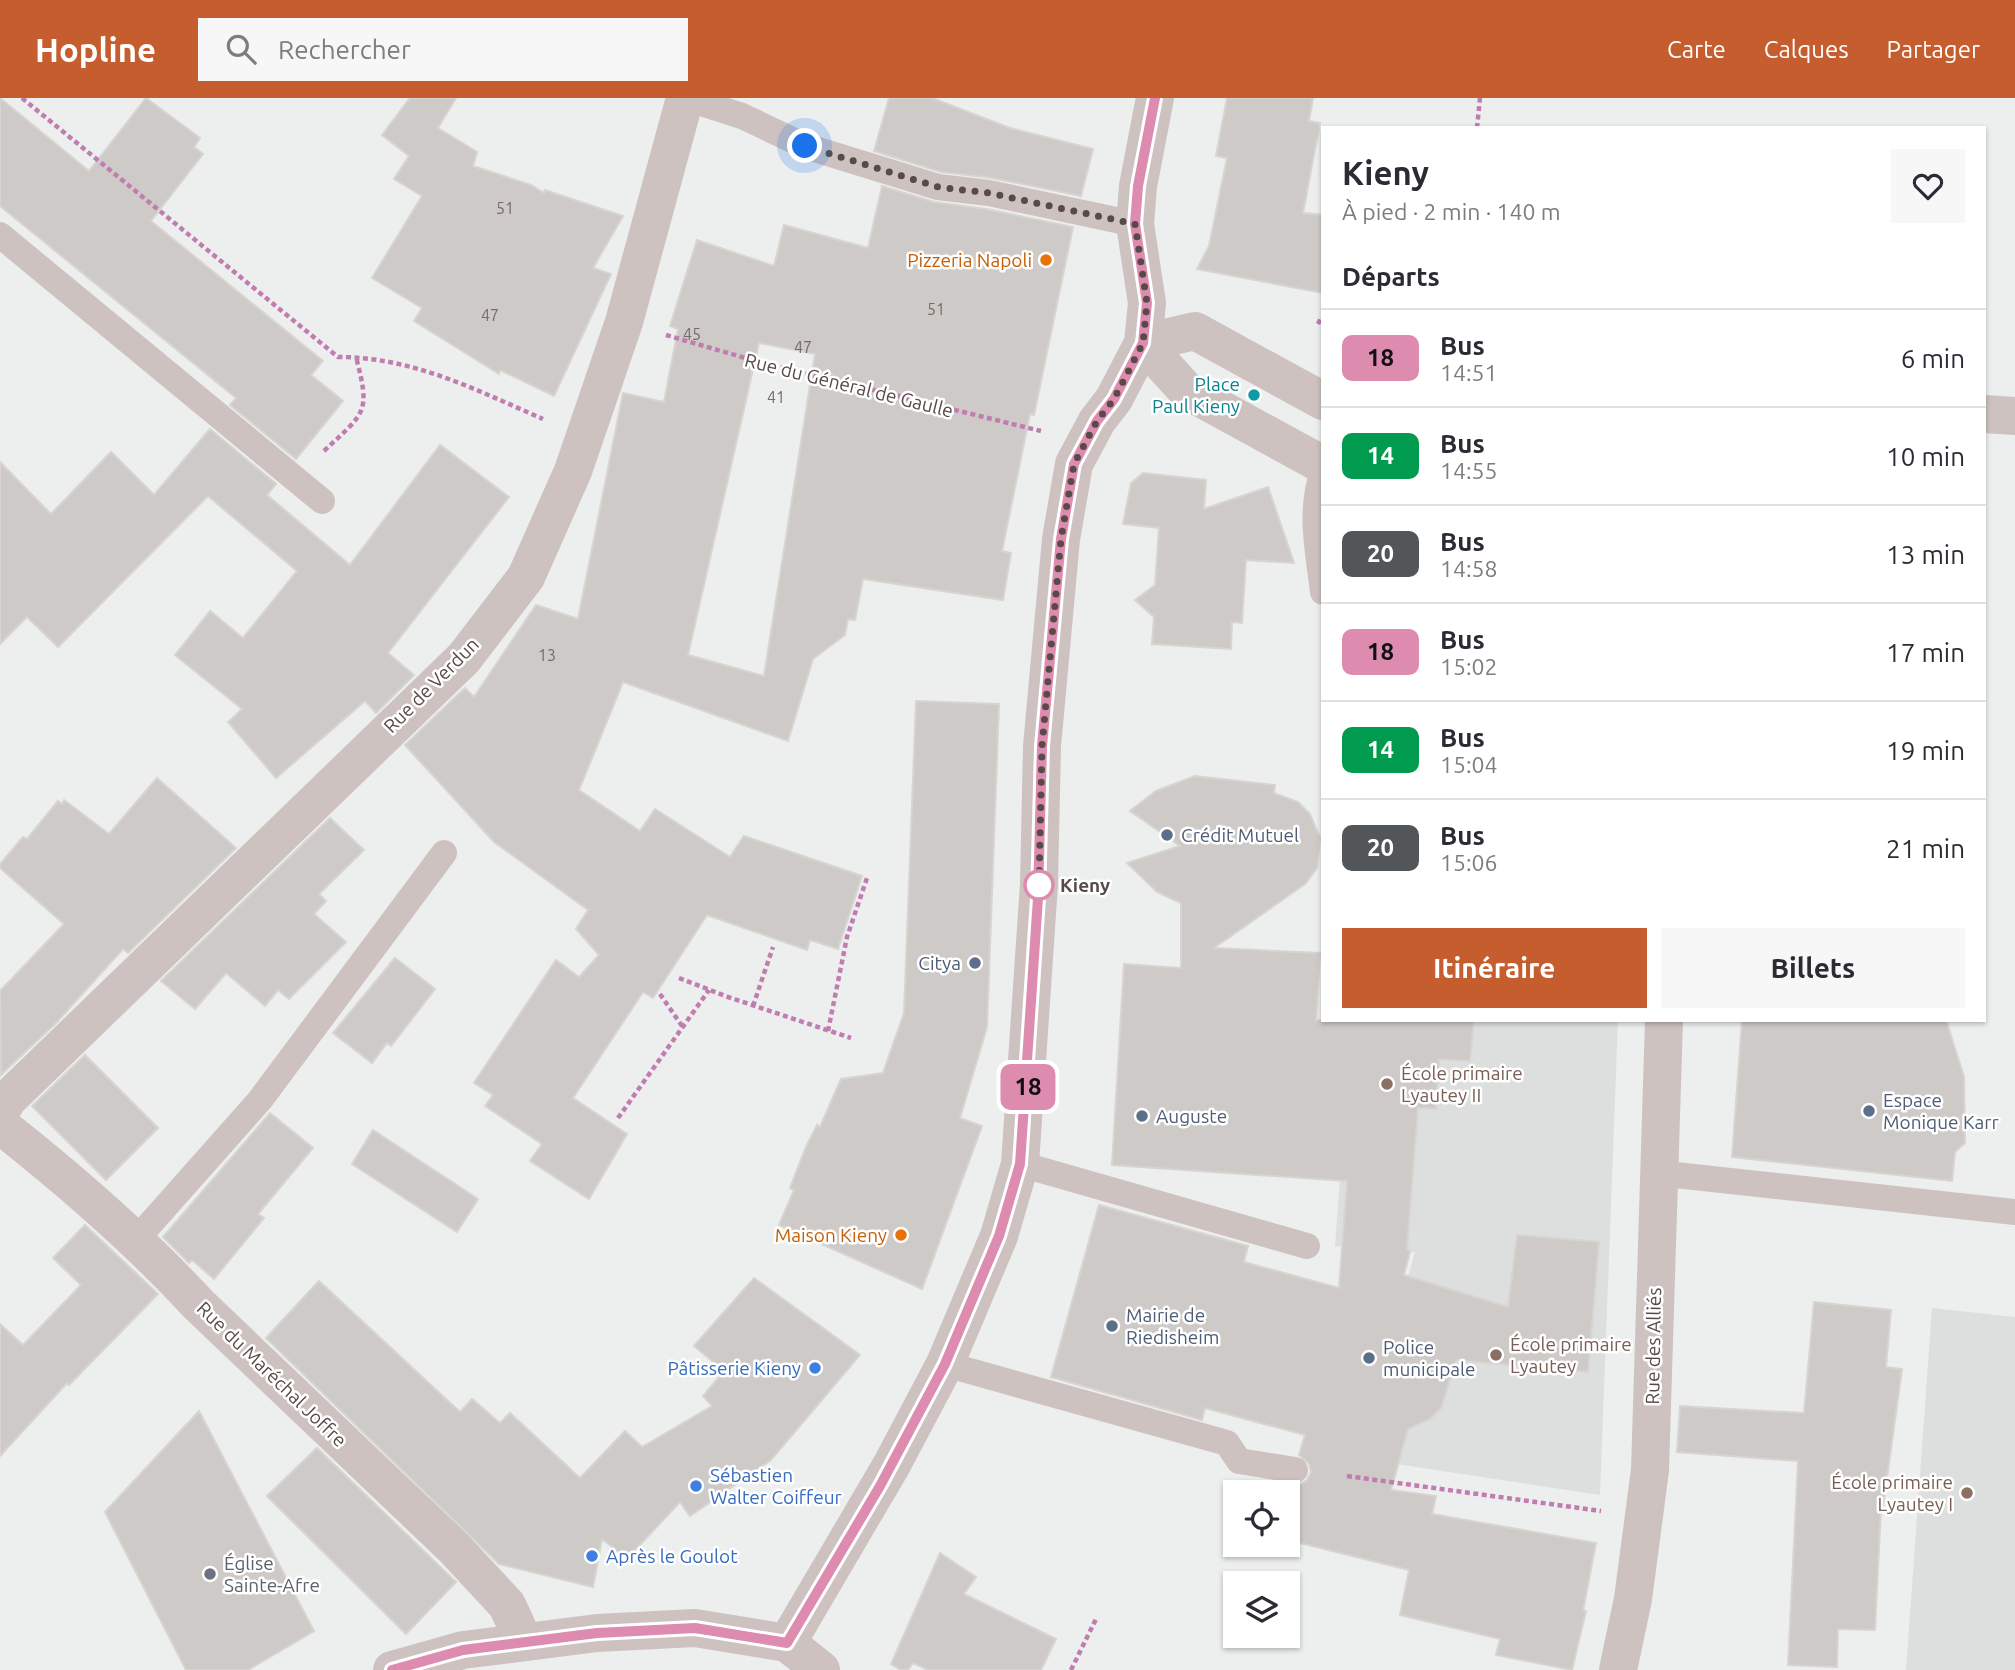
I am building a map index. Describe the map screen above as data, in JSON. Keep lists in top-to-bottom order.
{
  "streets": {
    "street": ["Rue de Verdun", "Rue des Alliés", "Rue du Maréchal Joffre"],
    "path": ["Rue du Général de Gaulle"]
  },
  "places": [
    "Pizzeria Napoli",
    "Place Paul Kieny",
    "Crédit Mutuel",
    "Kieny",
    "Citya",
    "École primaire Lyautey II",
    "Espace Monique Karr",
    "Auguste",
    "Maison Kieny",
    "Mairie de Riedisheim",
    "École primaire Lyautey",
    "Police municipale",
    "Pâtisserie Kieny",
    "Sébastien Walter Coiffeur",
    "École primaire Lyautey I",
    "Après le Goulot",
    "Église Sainte-Afre"
  ],
  "lines": ["bus line 18"],
  "house_numbers": [
    "51",
    "51",
    "47",
    "45",
    "47",
    "41",
    "13"
  ],
  "page": {
    "header": "Hopline",
    "search": "Rechercher",
    "nav": ["Carte", "Calques", "Partager"],
    "on_map": "18",
    "heading": [
      ["Kieny", "À pied · 2 min · 140 m"],
      "Départs"
    ],
    "list": [
      {
        "mark": "18",
        "name": "Bus",
        "note": "14:51",
        "value": "6 min"
      },
      {
        "mark": "14",
        "name": "Bus",
        "note": "14:55",
        "value": "10 min"
      },
      {
        "mark": "20",
        "name": "Bus",
        "note": "14:58",
        "value": "13 min"
      },
      {
        "mark": "18",
        "name": "Bus",
        "note": "15:02",
        "value": "17 min"
      },
      {
        "mark": "14",
        "name": "Bus",
        "note": "15:04",
        "value": "19 min"
      },
      {
        "mark": "20",
        "name": "Bus",
        "note": "15:06",
        "value": "21 min"
      }
    ],
    "buttons": ["Itinéraire", "Billets"]
  }
}
